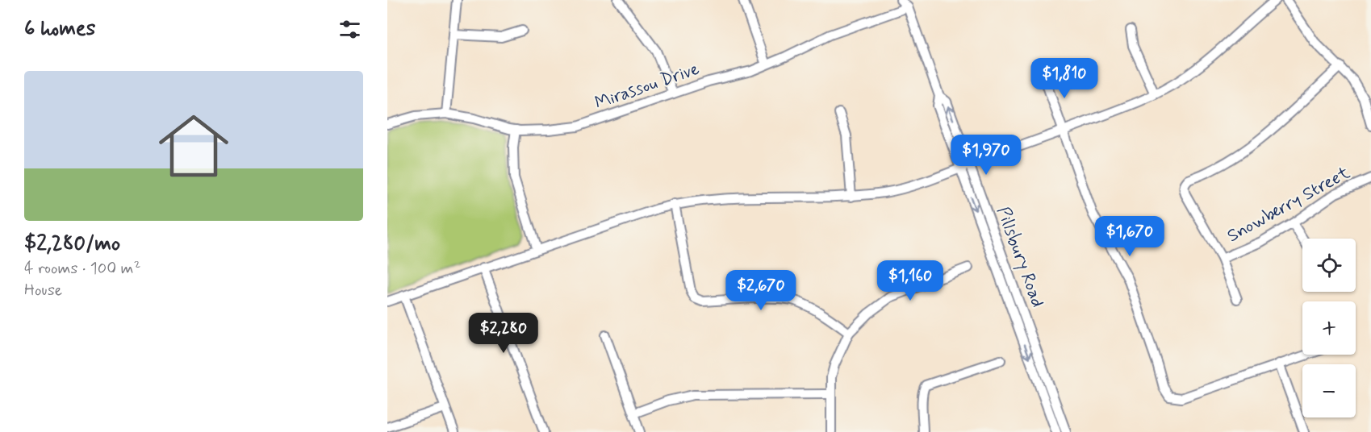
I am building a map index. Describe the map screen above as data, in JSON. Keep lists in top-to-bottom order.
{
  "streets": {
    "street": ["Mirassou Drive", "Snowberry Street", "Pillsbury Road"]
  },
  "crossings": [
    ["Mirassou Drive", "Pillsbury Road"]
  ],
  "page": {
    "heading": "6 homes",
    "list": [
      {
        "name": "$2,280/mo",
        "note": "4 rooms · 100 m² · House"
      }
    ],
    "price": [
      "$1,810",
      "$1,970",
      "$1,670",
      "$1,160",
      "$2,670",
      "$2,280"
    ],
    "map_buttons": ["+", "−"]
  }
}
